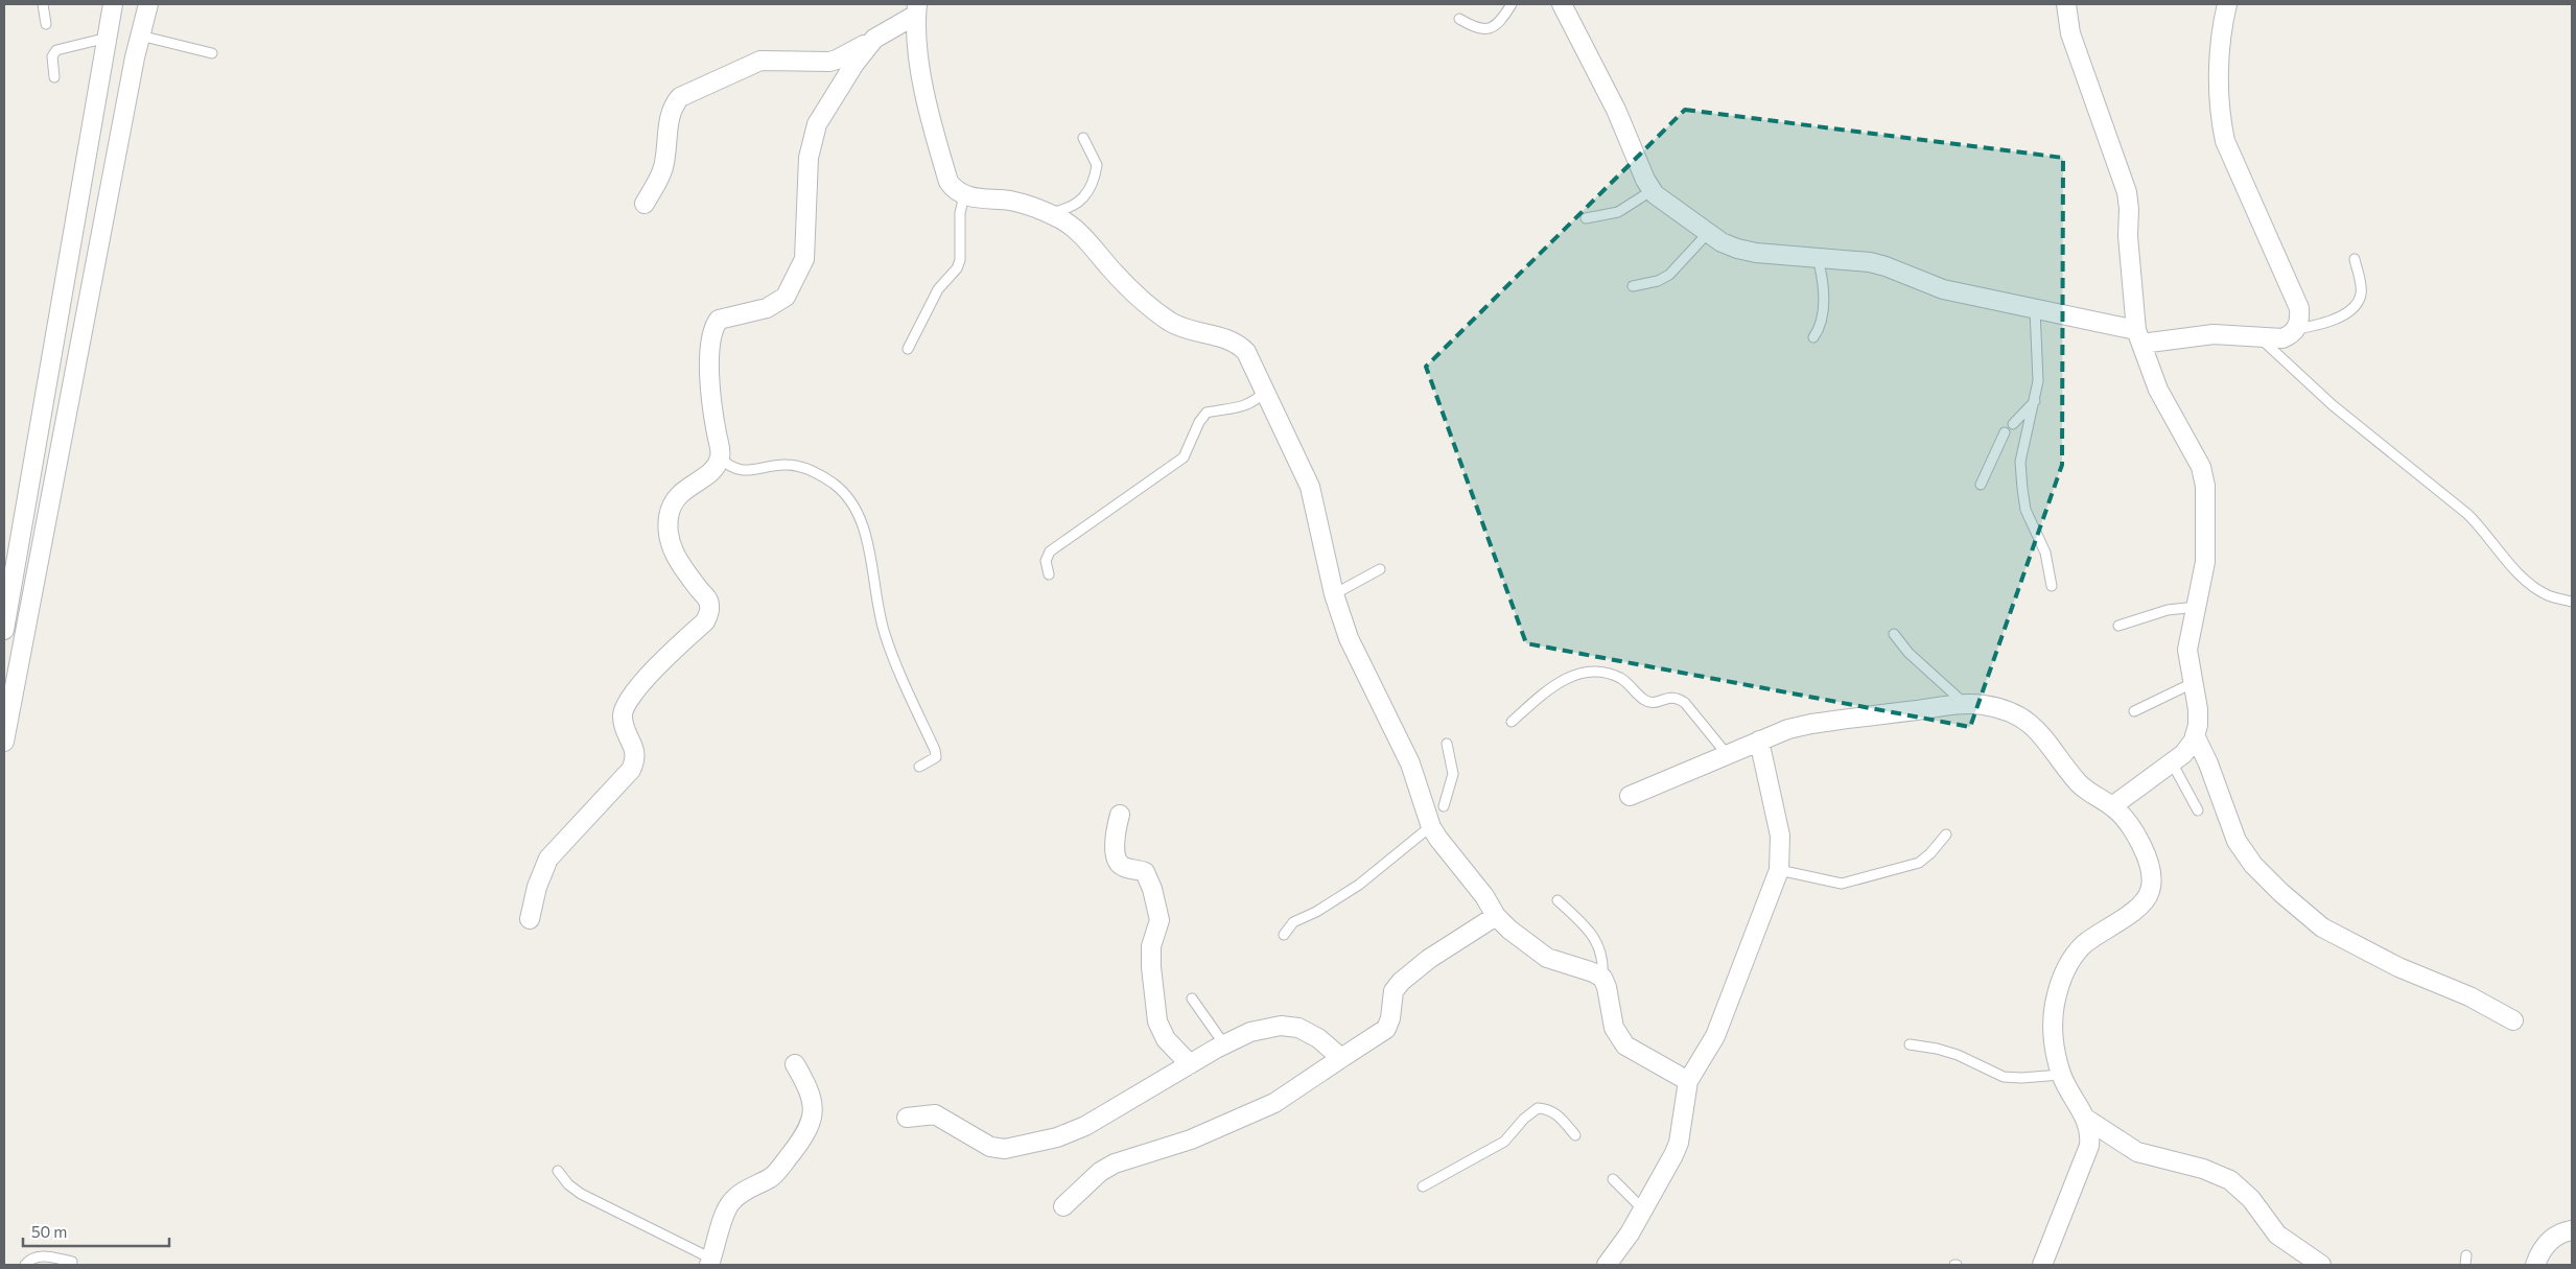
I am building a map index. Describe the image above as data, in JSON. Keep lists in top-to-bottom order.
{
  "scale_bar": "50 m"
}
